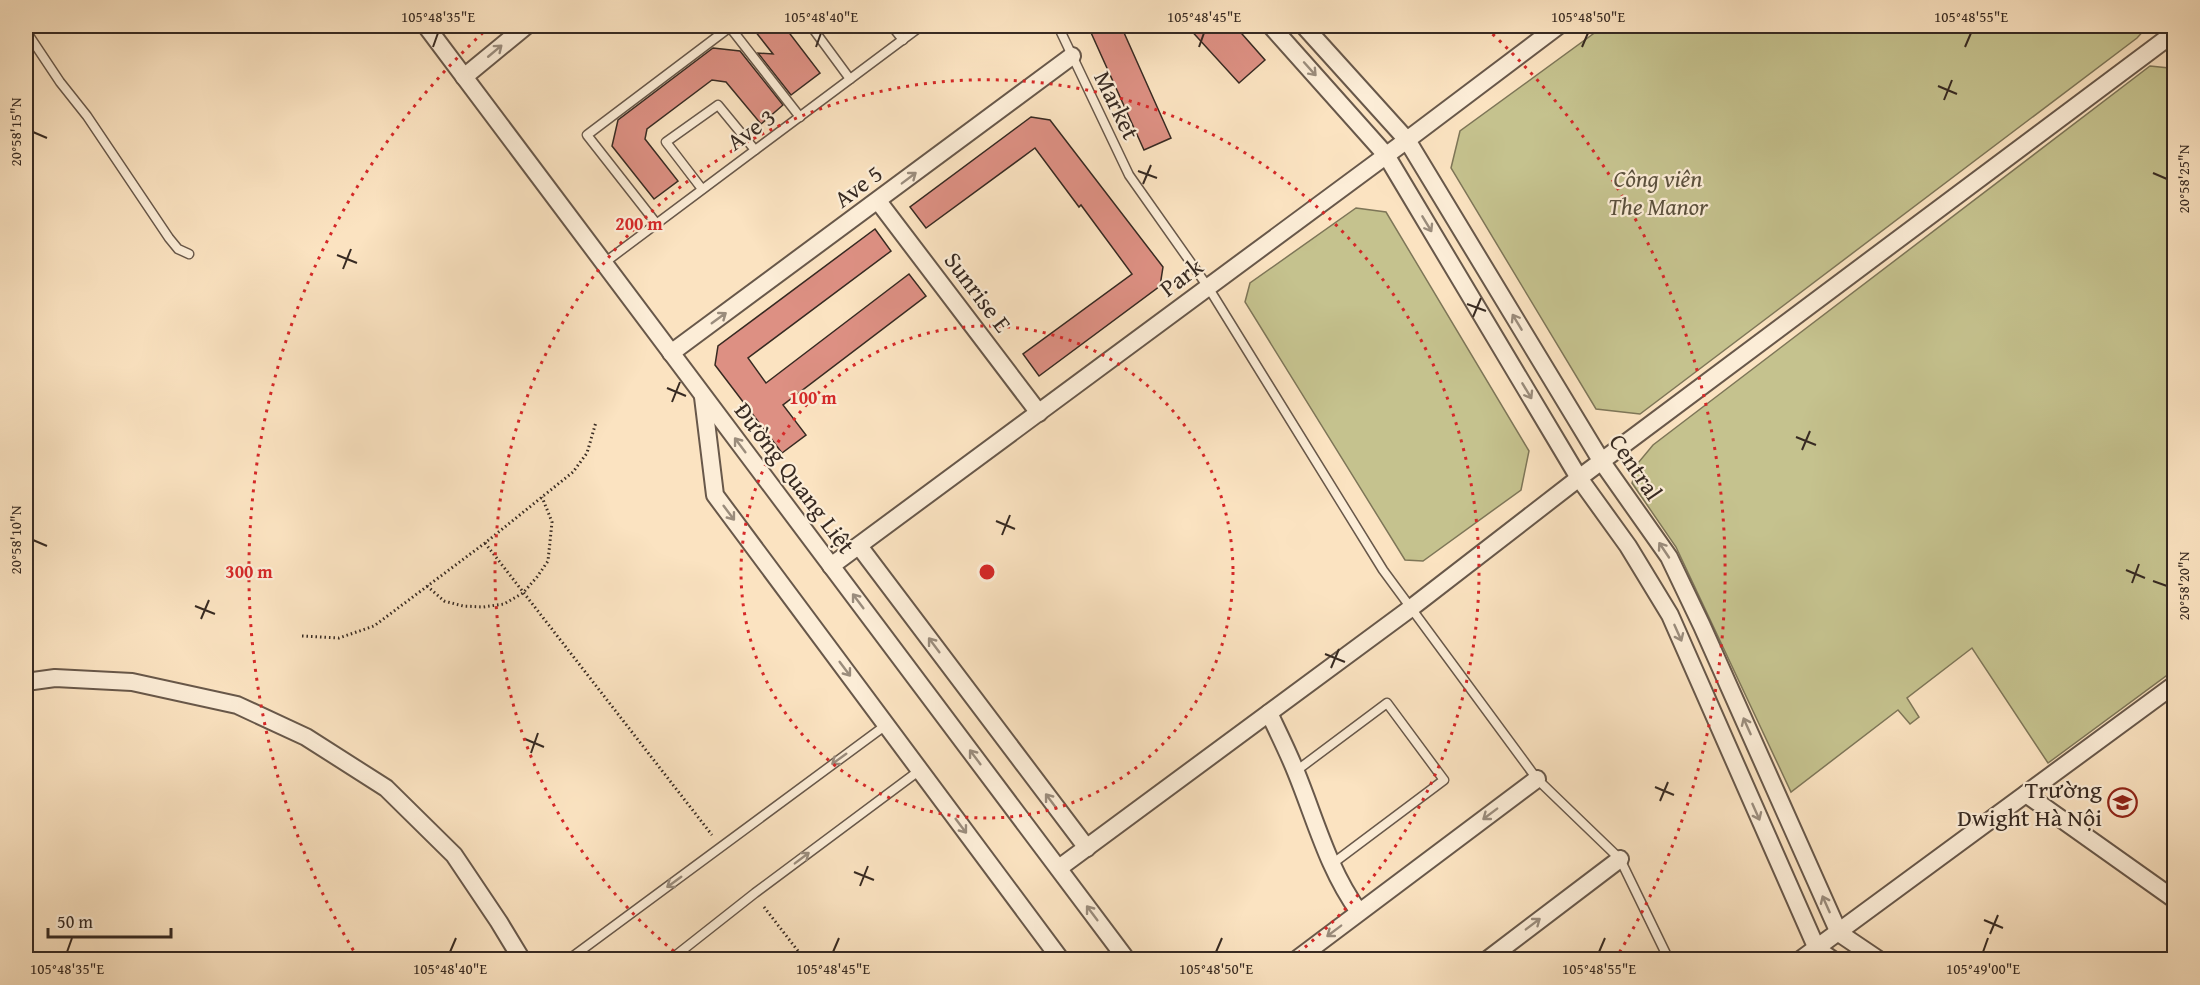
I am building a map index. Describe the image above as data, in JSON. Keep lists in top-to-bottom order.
{
  "streets": {
    "street": [
      "Ave 5",
      "Park",
      "Sunrise E",
      "Central",
      "Đường Quang Liệt"
    ],
    "lane": ["Market", "Ave 3"]
  },
  "crossings": [
    ["Market", "Ave 5"],
    ["Market", "Park"],
    ["Ave 3", "Đường Quang Liệt"],
    ["Ave 5", "Sunrise E"],
    ["Ave 5", "Đường Quang Liệt"],
    ["Park", "Sunrise E"],
    ["Park", "Central"],
    ["Park", "Đường Quang Liệt"]
  ],
  "one_way": ["Ave 5"],
  "parks": ["Công viên The Manor"],
  "places": {
    "school or university": ["Trường Dwight Hà Nội"]
  },
  "scale_bar": "50 m",
  "coordinates": [
    "105°48'35\"E",
    "105°48'40\"E",
    "105°48'45\"E",
    "105°48'50\"E",
    "105°48'55\"E",
    "20°58'15\"N",
    "20°58'25\"N",
    "20°58'10\"N",
    "20°58'20\"N",
    "105°49'00\"E"
  ],
  "rings": ["200 m", "100 m", "300 m"]
}
